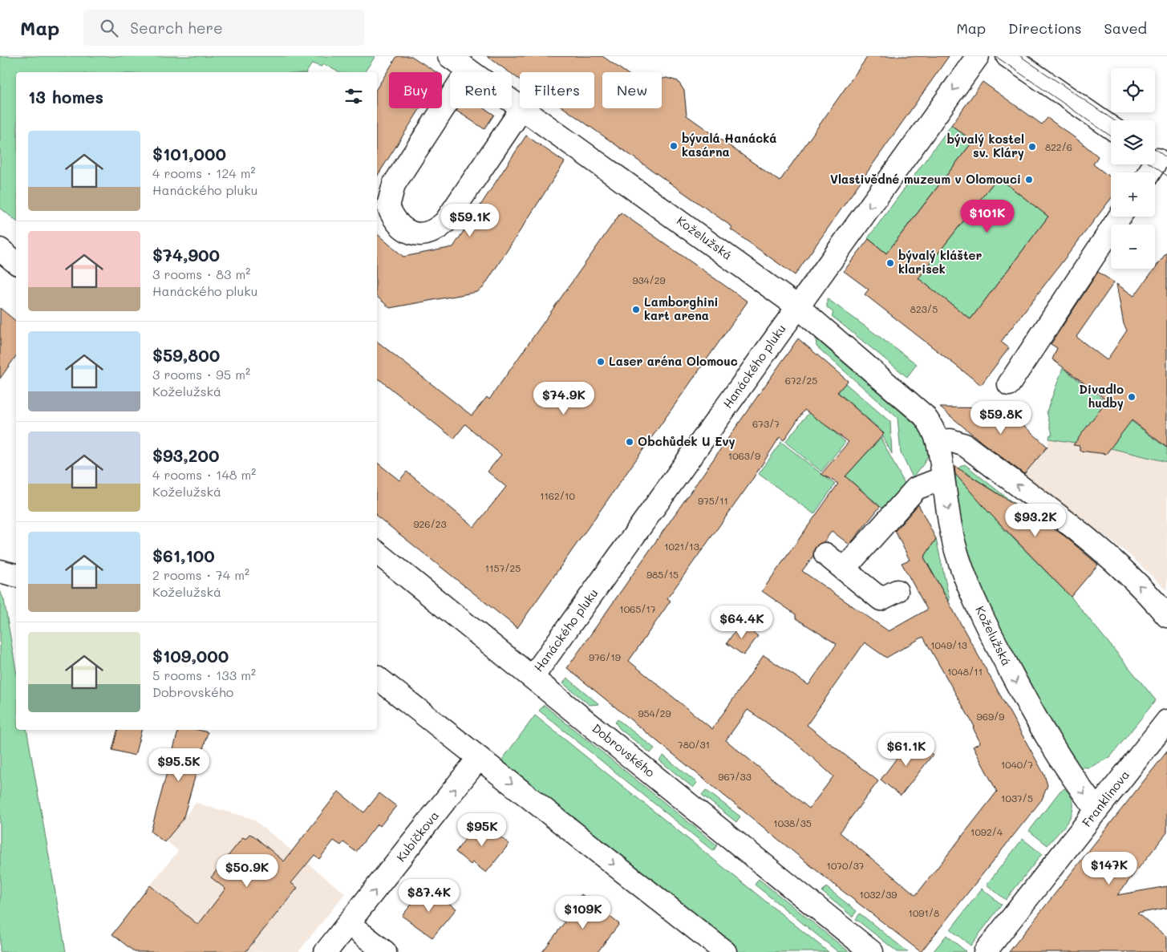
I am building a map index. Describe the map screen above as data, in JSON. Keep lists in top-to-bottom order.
{
  "streets": {
    "street": [
      "Koželužská",
      "Hanáckého pluku",
      "Dobrovského",
      "Franklinova",
      "Kubíčkova"
    ]
  },
  "crossings": [
    ["Koželužská", "Hanáckého pluku"],
    ["Koželužská", "Franklinova"],
    ["Hanáckého pluku", "Dobrovského"]
  ],
  "one_way": ["Koželužská", "Hanáckého pluku", "Kubíčkova"],
  "places": [
    "bývalá Hanácká kasárna",
    "bývalý kostel sv. Kláry",
    "Vlastivědné muzeum v Olomouci",
    "bývalý klášter klarisek",
    "Lamborghini kart arena",
    "Laser aréna Olomouc",
    "Divadlo hudby",
    "Obchůdek U Evy"
  ],
  "house_numbers": [
    "822/6",
    "934/29",
    "823/5",
    "672/25",
    "673/7",
    "1063/9",
    "1162/10",
    "975/11",
    "926/23",
    "1021/13",
    "1157/25",
    "985/15",
    "1065/17",
    "1049/13",
    "976/19",
    "1048/11",
    "954/29",
    "969/9",
    "780/31",
    "1040/7",
    "967/33",
    "1037/5",
    "1038/35",
    "1092/4",
    "1070/37",
    "1032/39",
    "1091/8"
  ],
  "page": {
    "header": "Map",
    "search": "Search here",
    "nav": ["Map", "Directions", "Saved"],
    "map_buttons": ["+", "−"],
    "chip": [
      "Buy",
      "Rent",
      "Filters",
      "New"
    ],
    "heading": "13 homes",
    "list": [
      {
        "name": "$101,000",
        "note": "4 rooms · 124 m² · Hanáckého pluku"
      },
      {
        "name": "$74,900",
        "note": "3 rooms · 83 m² · Hanáckého pluku"
      },
      {
        "name": "$59,800",
        "note": "3 rooms · 95 m² · Koželužská"
      },
      {
        "name": "$93,200",
        "note": "4 rooms · 148 m² · Koželužská"
      },
      {
        "name": "$61,100",
        "note": "2 rooms · 74 m² · Koželužská"
      },
      {
        "name": "$109,000",
        "note": "5 rooms · 133 m² · Dobrovského"
      }
    ],
    "price": [
      "$101K",
      "$59.1K",
      "$74.9K",
      "$59.8K",
      "$93.2K",
      "$64.4K",
      "$61.1K",
      "$95.5K",
      "$95K",
      "$147K",
      "$50.9K",
      "$87.4K",
      "$109K"
    ]
  }
}
